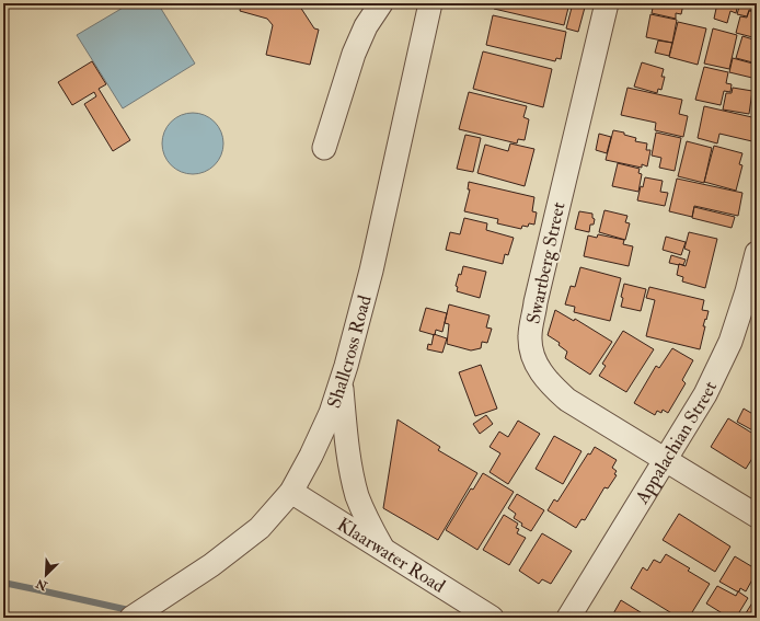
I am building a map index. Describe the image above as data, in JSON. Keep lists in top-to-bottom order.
{
  "streets": {
    "street": [
      "Swartberg Street",
      "Shallcross Road",
      "Appalachian Street",
      "Klaarwater Road"
    ]
  },
  "crossings": [
    ["Swartberg Street", "Appalachian Street"],
    ["Shallcross Road", "Klaarwater Road"]
  ],
  "north": "bottom left"
}
